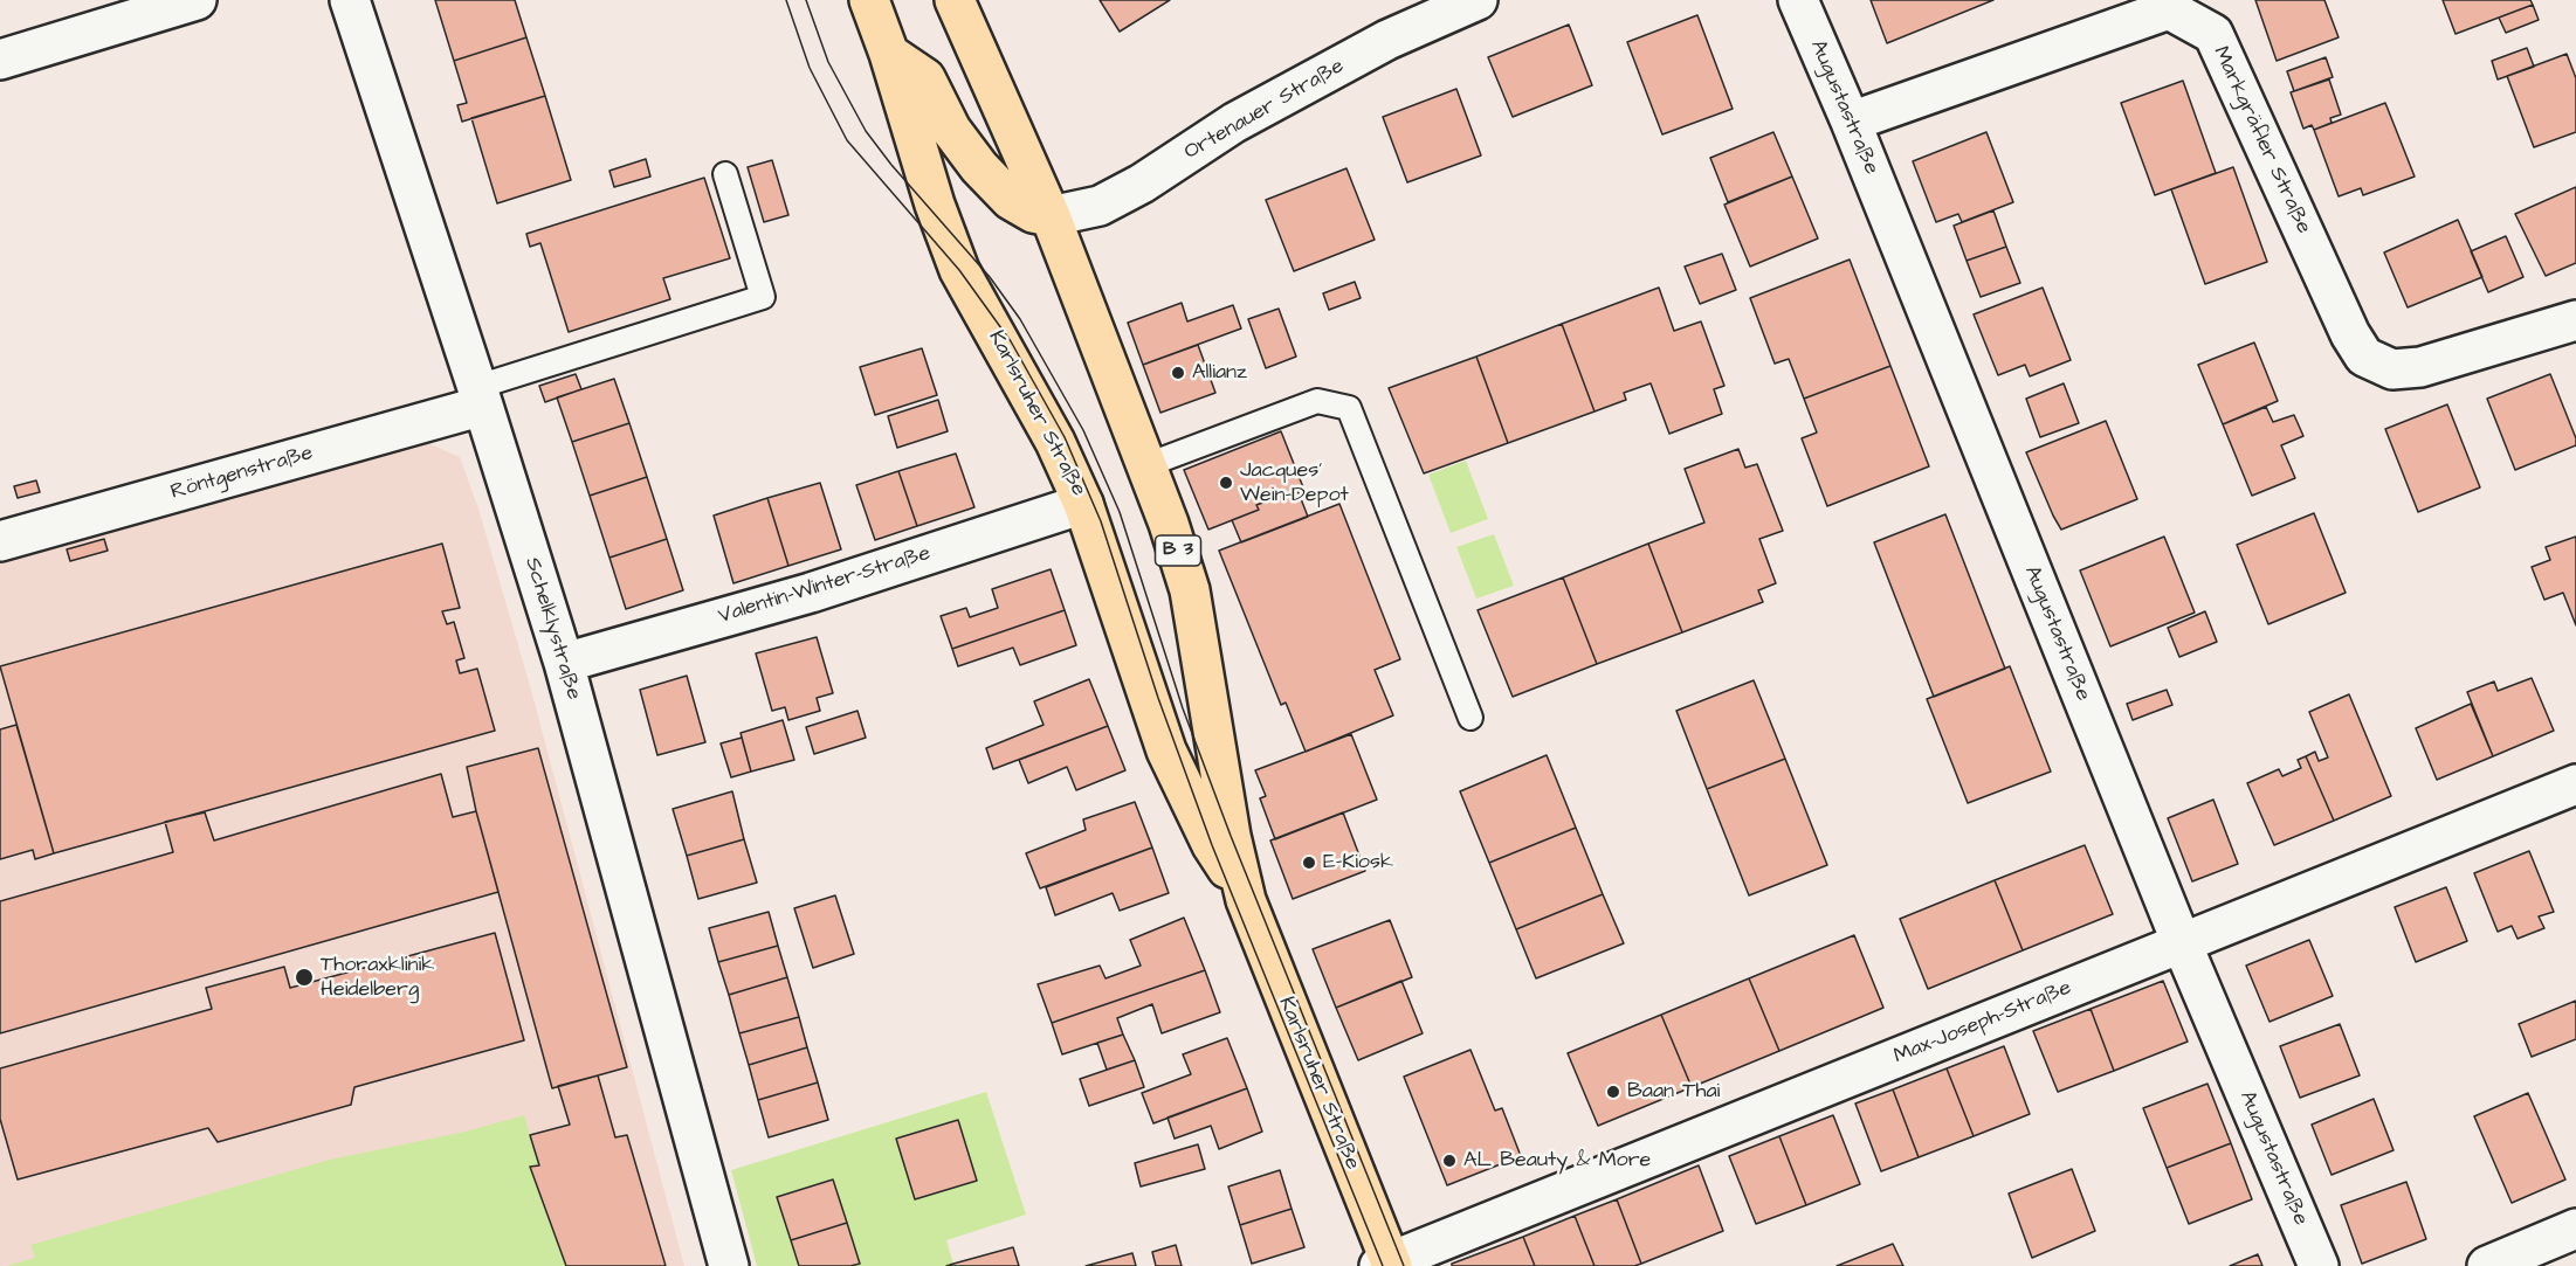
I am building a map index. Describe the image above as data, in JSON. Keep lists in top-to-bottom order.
{
  "streets": {
    "main road": ["Karlsruher Straße", "B 3"],
    "street": [
      "Augustastraße",
      "Ortenauer Straße",
      "Markgräfler Straße",
      "Röntgenstraße",
      "Valentin-Winter-Straße",
      "Schelklystraße",
      "Max-Joseph-Straße"
    ]
  },
  "crossings": [
    ["Augustastraße", "Markgräfler Straße"],
    ["Augustastraße", "Max-Joseph-Straße"],
    ["Ortenauer Straße", "Karlsruher Straße"],
    ["Karlsruher Straße", "Valentin-Winter-Straße"],
    ["Karlsruher Straße", "Max-Joseph-Straße"],
    ["Röntgenstraße", "Schelklystraße"],
    ["Valentin-Winter-Straße", "Schelklystraße"]
  ],
  "places": [
    "Allianz",
    "Jacques’ Wein-Depot",
    "E-Kiosk",
    "Thoraxklinik Heidelberg",
    "Baan Thai",
    "AL Beauty & More"
  ]
}
